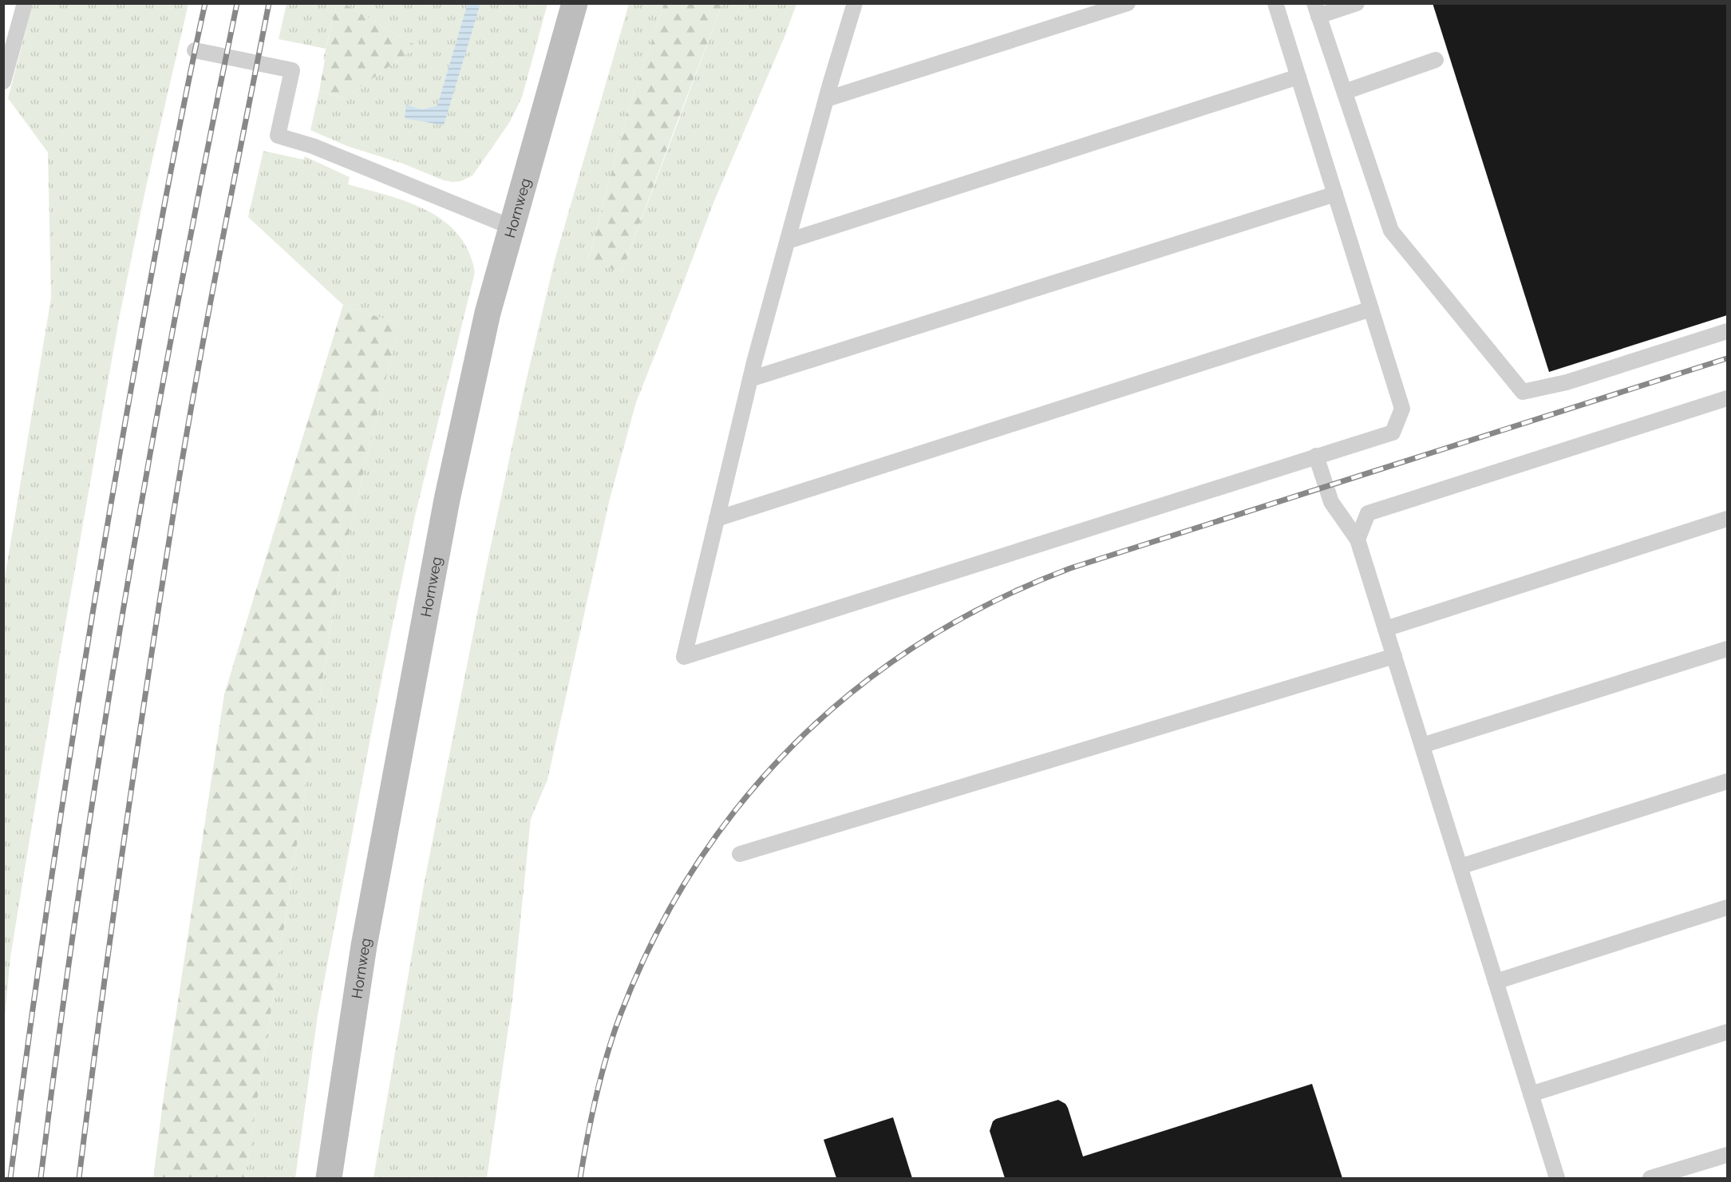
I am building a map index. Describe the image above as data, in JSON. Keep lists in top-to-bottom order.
{
  "streets": {
    "street": ["Hornweg"]
  }
}
